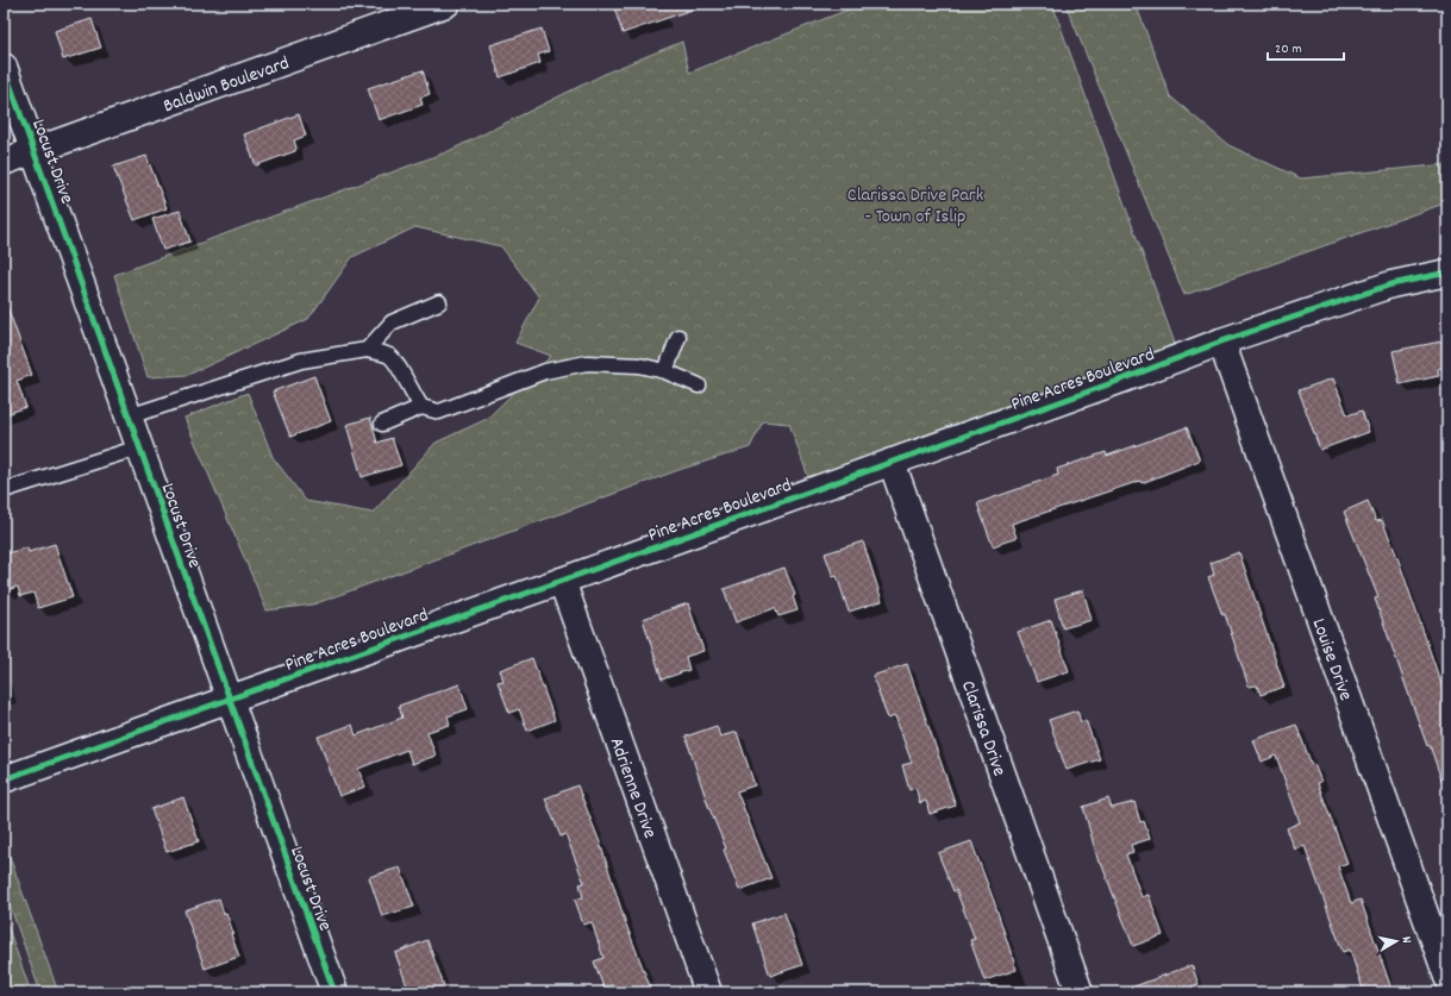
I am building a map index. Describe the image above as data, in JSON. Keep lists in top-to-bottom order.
{
  "streets": {
    "street": [
      "Baldwin Boulevard",
      "Locust Drive",
      "Pine Acres Boulevard",
      "Louise Drive",
      "Clarissa Drive",
      "Adrienne Drive"
    ]
  },
  "crossings": [
    ["Baldwin Boulevard", "Locust Drive"],
    ["Locust Drive", "Pine Acres Boulevard"],
    ["Pine Acres Boulevard", "Louise Drive"],
    ["Pine Acres Boulevard", "Clarissa Drive"],
    ["Pine Acres Boulevard", "Adrienne Drive"]
  ],
  "parks": ["Clarissa Drive Park - Town of Islip"],
  "scale_bar": "20 m",
  "north": "right"
}
